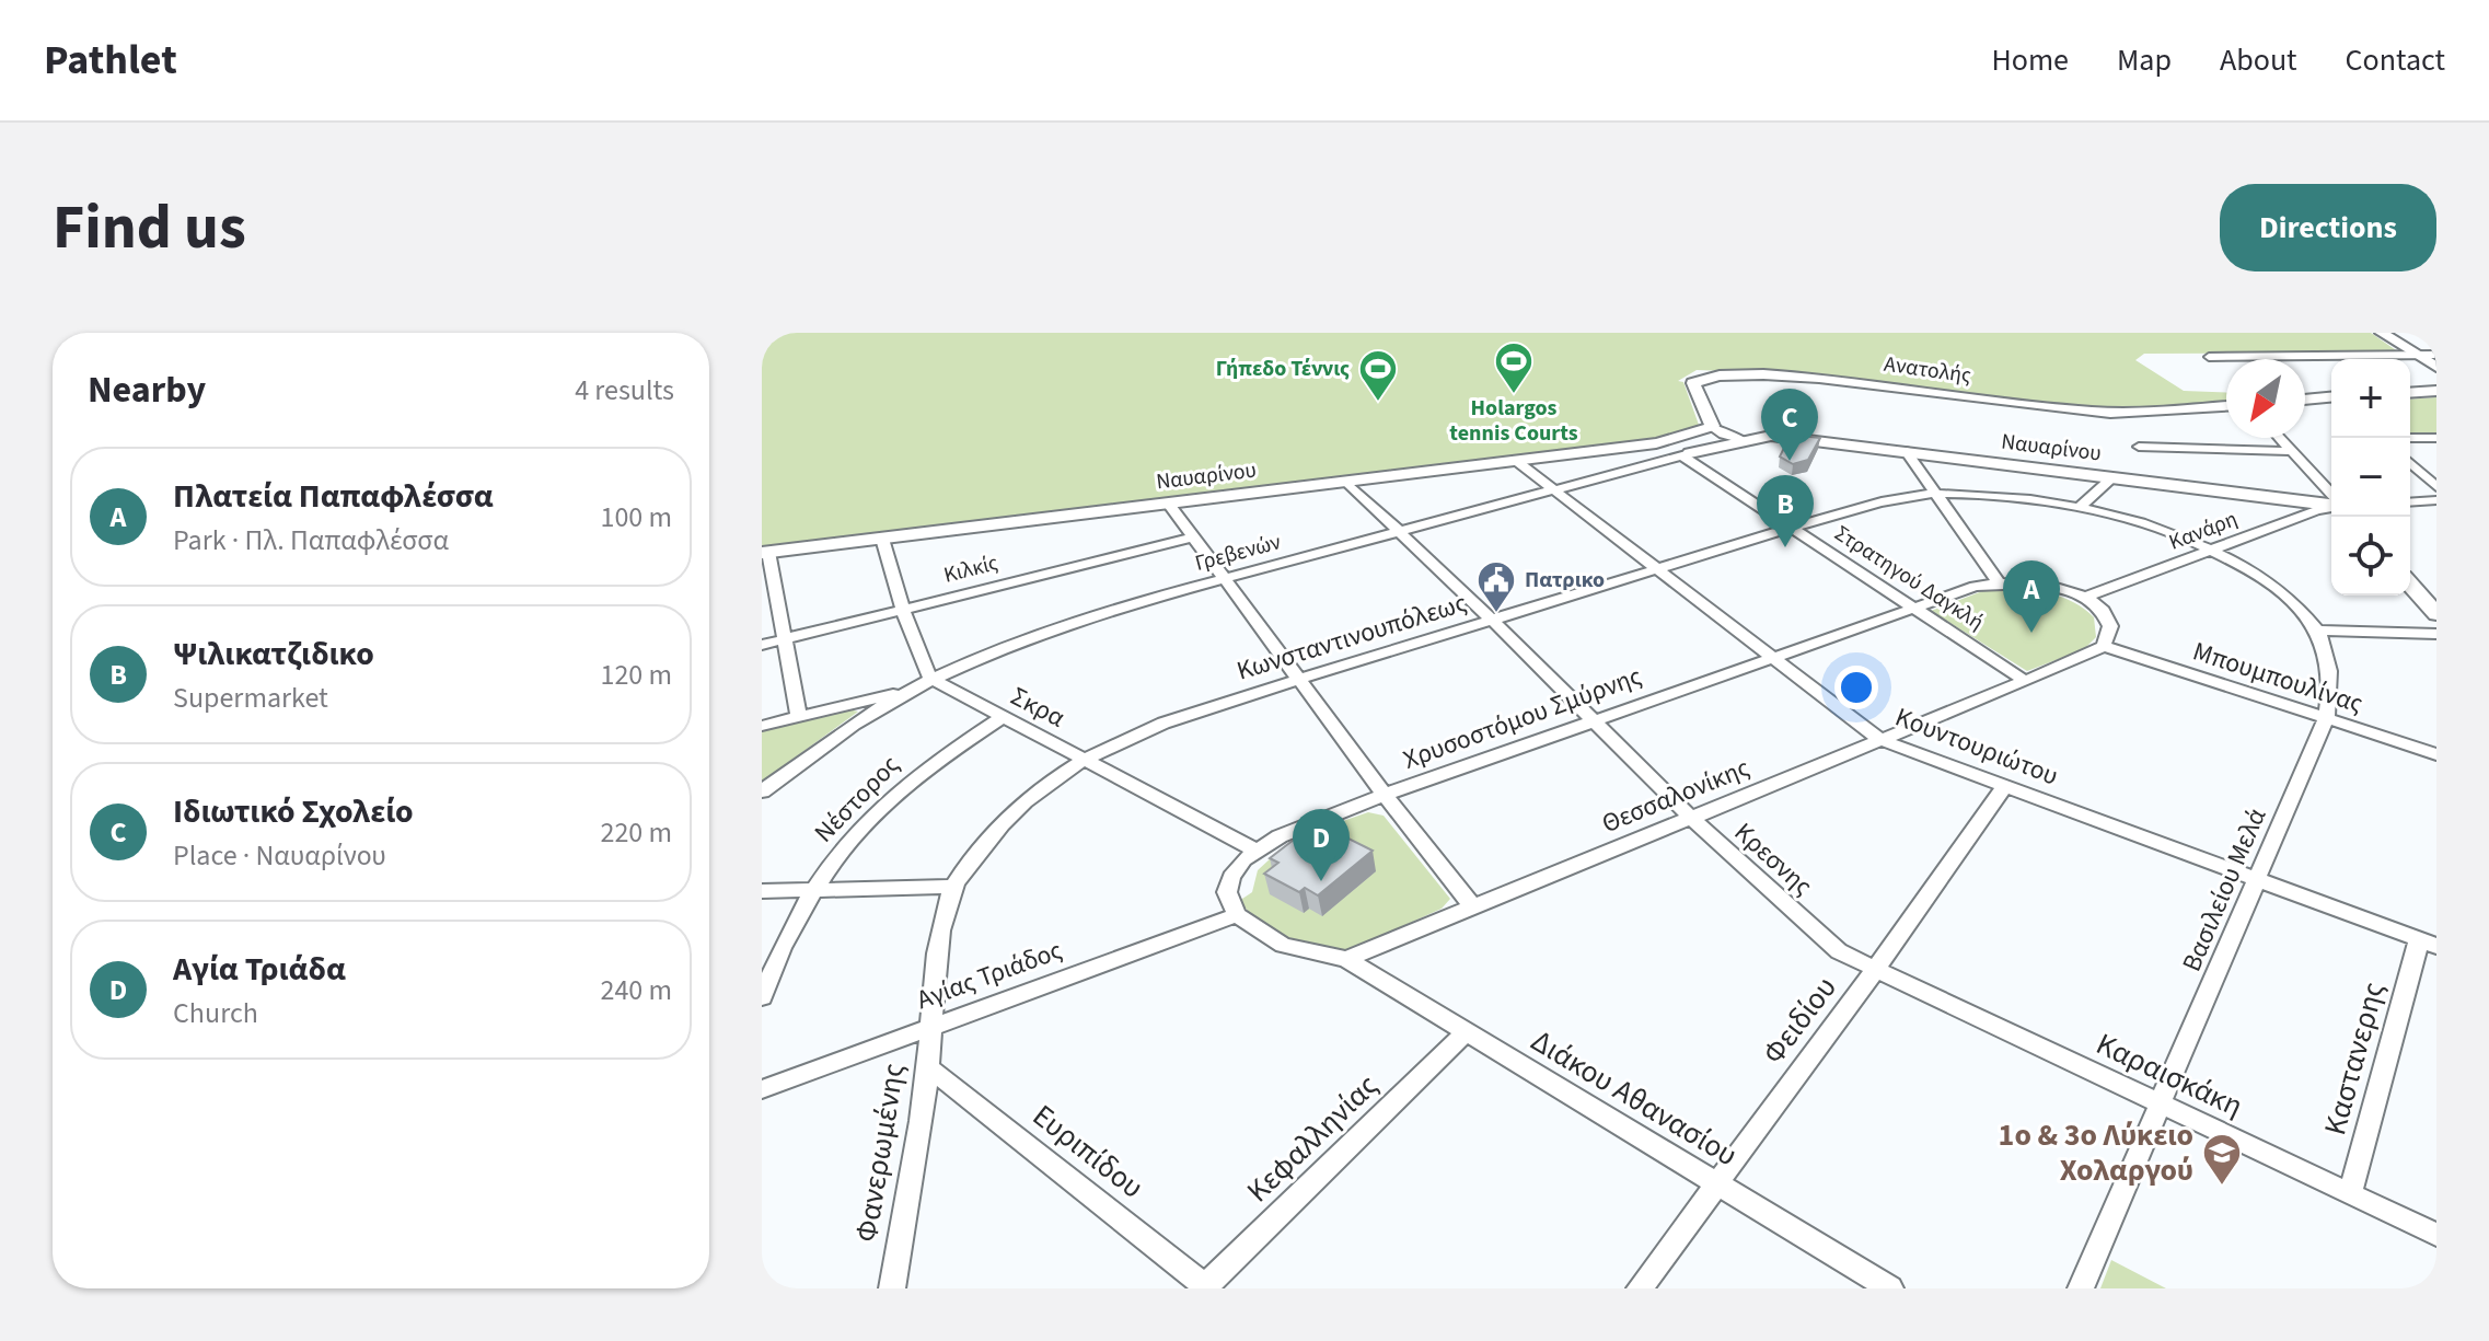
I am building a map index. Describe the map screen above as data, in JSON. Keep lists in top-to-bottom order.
{
  "streets": {
    "street": [
      "Ανατολής",
      "Ναυαρίνου",
      "Κανάρη",
      "Γρεβενών",
      "Κιλκίς",
      "Στρατηγού Δαγκλή",
      "Κωνσταντινουπόλεως",
      "Μπουμπουλίνας",
      "Σκρα",
      "Χρυσοστόμου Σμύρνης",
      "Κουντουριώτου",
      "Θεσσαλονίκης",
      "Νέστορος",
      "Κρεσνης",
      "Βασιλείου Μελά",
      "Αγίας Τριάδος",
      "Φειδίου",
      "Καστανερης",
      "Καραισκάκη",
      "Διάκου Αθανασίου",
      "Κεφαλληνίας",
      "Ευριπίδου",
      "Φανερωμένης"
    ]
  },
  "crossings": [
    ["Ανατολής", "Ναυαρίνου"],
    ["Ναυαρίνου", "Γρεβενών"],
    ["Ναυαρίνου", "Στρατηγού Δαγκλή"],
    ["Ναυαρίνου", "Κουντουριώτου"],
    ["Ναυαρίνου", "Κρεσνης"],
    ["Κανάρη", "Κωνσταντινουπόλεως"],
    ["Κανάρη", "Βασιλείου Μελά"],
    ["Γρεβενών", "Στρατηγού Δαγκλή"],
    ["Γρεβενών", "Σκρα"],
    ["Γρεβενών", "Κουντουριώτου"],
    ["Γρεβενών", "Κρεσνης"],
    ["Στρατηγού Δαγκλή", "Κωνσταντινουπόλεως"],
    ["Στρατηγού Δαγκλή", "Χρυσοστόμου Σμύρνης"],
    ["Στρατηγού Δαγκλή", "Θεσσαλονίκης"],
    ["Κωνσταντινουπόλεως", "Σκρα"],
    ["Κωνσταντινουπόλεως", "Κουντουριώτου"],
    ["Κωνσταντινουπόλεως", "Κρεσνης"],
    ["Κωνσταντινουπόλεως", "Βασιλείου Μελά"],
    ["Κωνσταντινουπόλεως", "Αγίας Τριάδος"],
    ["Κωνσταντινουπόλεως", "Φανερωμένης"],
    ["Μπουμπουλίνας", "Θεσσαλονίκης"],
    ["Μπουμπουλίνας", "Βασιλείου Μελά"],
    ["Σκρα", "Χρυσοστόμου Σμύρνης"],
    ["Σκρα", "Νέστορος"],
    ["Χρυσοστόμου Σμύρνης", "Κουντουριώτου"],
    ["Χρυσοστόμου Σμύρνης", "Κρεσνης"],
    ["Κουντουριώτου", "Θεσσαλονίκης"],
    ["Κουντουριώτου", "Βασιλείου Μελά"],
    ["Κουντουριώτου", "Φειδίου"],
    ["Κουντουριώτου", "Καστανερης"],
    ["Θεσσαλονίκης", "Κρεσνης"],
    ["Θεσσαλονίκης", "Διάκου Αθανασίου"],
    ["Κρεσνης", "Φειδίου"],
    ["Κρεσνης", "Καραισκάκη"],
    ["Βασιλείου Μελά", "Καραισκάκη"],
    ["Αγίας Τριάδος", "Φανερωμένης"],
    ["Φειδίου", "Καραισκάκη"],
    ["Φειδίου", "Διάκου Αθανασίου"],
    ["Καστανερης", "Καραισκάκη"],
    ["Διάκου Αθανασίου", "Κεφαλληνίας"],
    ["Κεφαλληνίας", "Ευριπίδου"],
    ["Ευριπίδου", "Φανερωμένης"]
  ],
  "places": {
    "sports": ["Holargos tennis Courts", "Γήπεδο Τέννις"],
    "public building": ["Πατρικο"],
    "school or university": ["1ο & 3ο Λύκειο Χολαργού"]
  },
  "north": "bottom left",
  "page": {
    "header": "Pathlet",
    "nav": [
      "Home",
      "Map",
      "About",
      "Contact"
    ],
    "buttons": "Directions",
    "title": "Find us",
    "heading": ["Nearby", "4 results"],
    "map_buttons": ["+", "−"],
    "pins": [
      "C",
      "B",
      "A",
      "D"
    ],
    "list": [
      {
        "mark": "A",
        "name": "Πλατεία Παπαφλέσσα",
        "note": "Park · Πλ. Παπαφλέσσα",
        "value": "100 m"
      },
      {
        "mark": "B",
        "name": "Ψιλικατζιδικο",
        "note": "Supermarket",
        "value": "120 m"
      },
      {
        "mark": "C",
        "name": "Ιδιωτικό Σχολείο",
        "note": "Place · Ναυαρίνου",
        "value": "220 m"
      },
      {
        "mark": "D",
        "name": "Αγία Τριάδα",
        "note": "Church",
        "value": "240 m"
      }
    ]
  }
}
